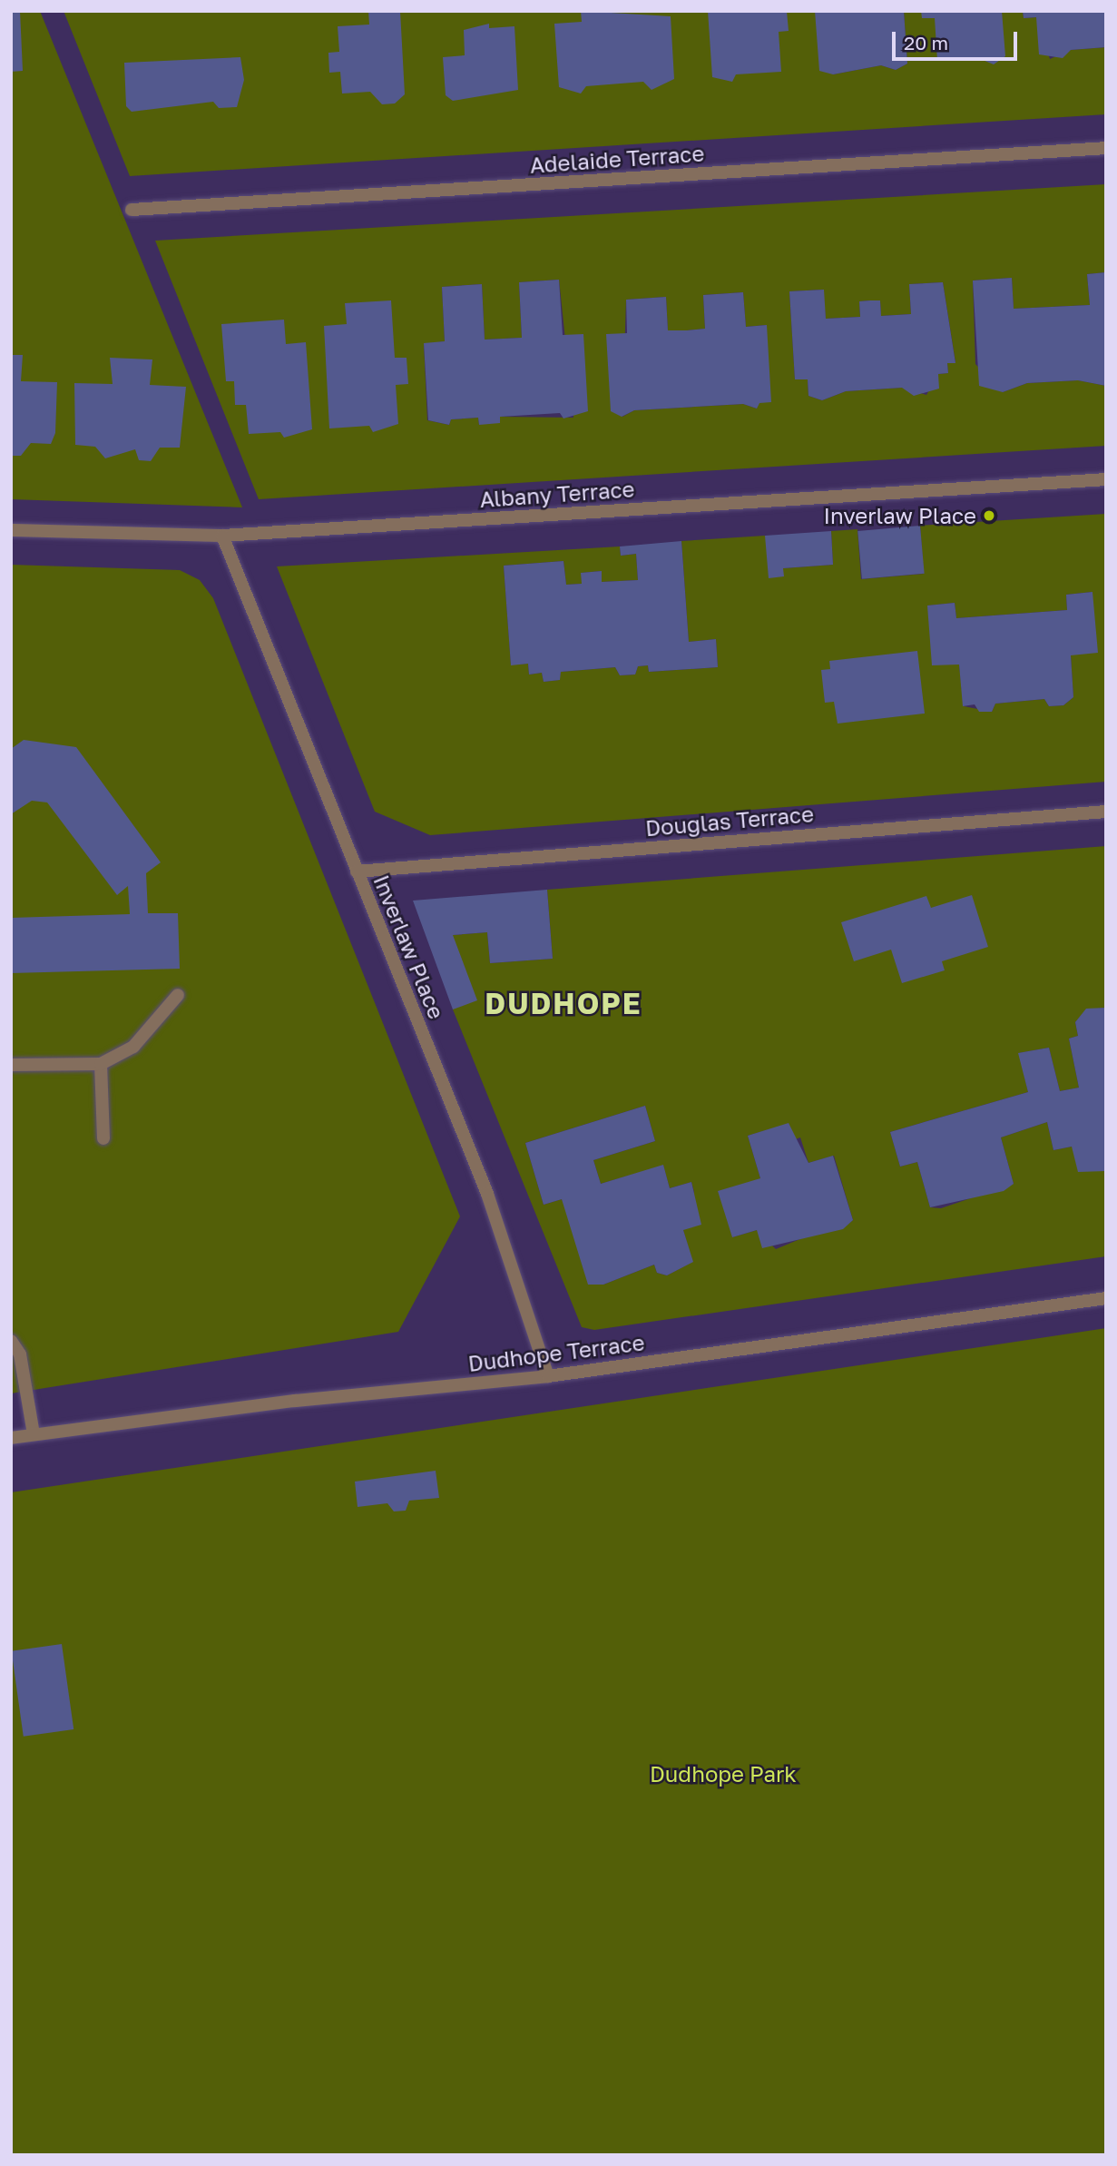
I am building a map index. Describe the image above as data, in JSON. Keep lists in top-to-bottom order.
{
  "streets": {
    "street": [
      "Adelaide Terrace",
      "Albany Terrace",
      "Douglas Terrace",
      "Inverlaw Place",
      "Dudhope Terrace"
    ]
  },
  "crossings": [
    ["Albany Terrace", "Inverlaw Place"],
    ["Douglas Terrace", "Inverlaw Place"],
    ["Inverlaw Place", "Dudhope Terrace"]
  ],
  "districts": ["DUDHOPE"],
  "parks": ["Dudhope Park"],
  "places": ["Inverlaw Place"],
  "scale_bar": "20 m"
}
